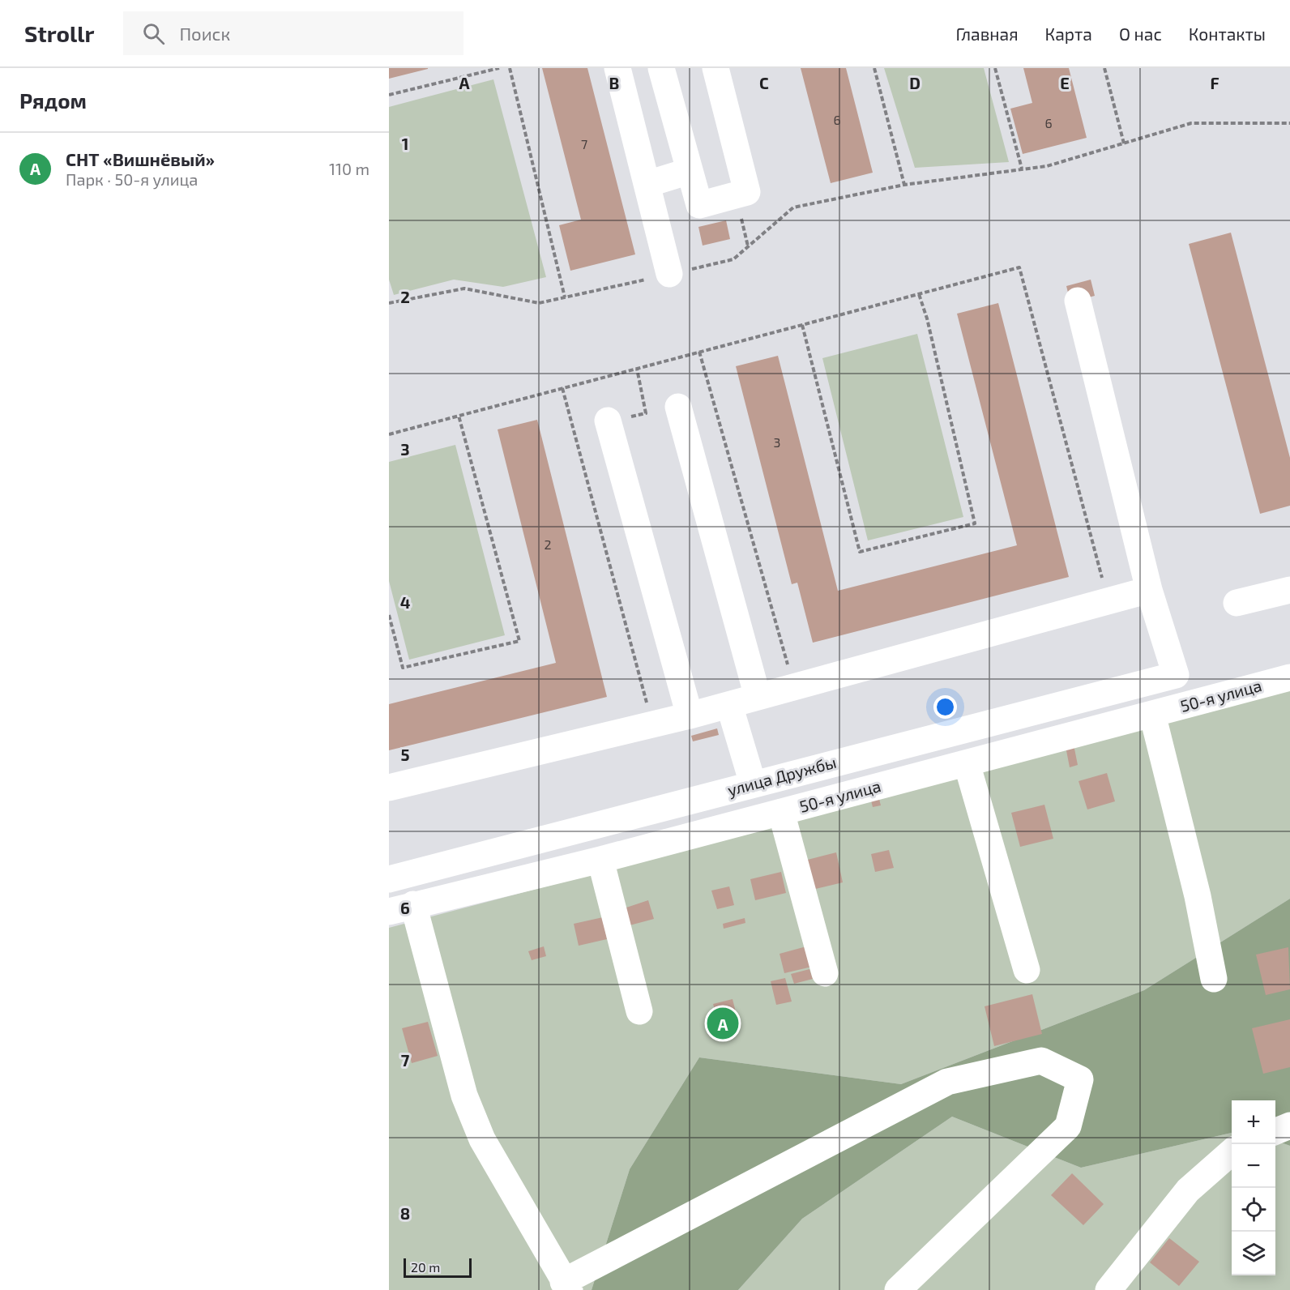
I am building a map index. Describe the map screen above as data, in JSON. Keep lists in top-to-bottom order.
{
  "streets": {
    "street": ["50-я улица", "улица Дружбы"]
  },
  "house_numbers": [
    "6",
    "6",
    "7",
    "3",
    "2"
  ],
  "scale_bar": "20 m",
  "page": {
    "header": "Strollr",
    "search": "Поиск",
    "nav": [
      "Главная",
      "Карта",
      "О нас",
      "Контакты"
    ],
    "heading": "Рядом",
    "list": [
      {
        "mark": "A",
        "name": "СНТ «Вишнёвый»",
        "note": "Парк · 50-я улица",
        "value": "110 m"
      }
    ],
    "pins": "A",
    "map_buttons": ["+", "−"],
    "scale": "20 m"
  },
  "grid": {
    "columns": [
      "A",
      "B",
      "C",
      "D",
      "E",
      "F"
    ],
    "rows": [
      "1",
      "2",
      "3",
      "4",
      "5",
      "6",
      "7",
      "8"
    ]
  }
}
